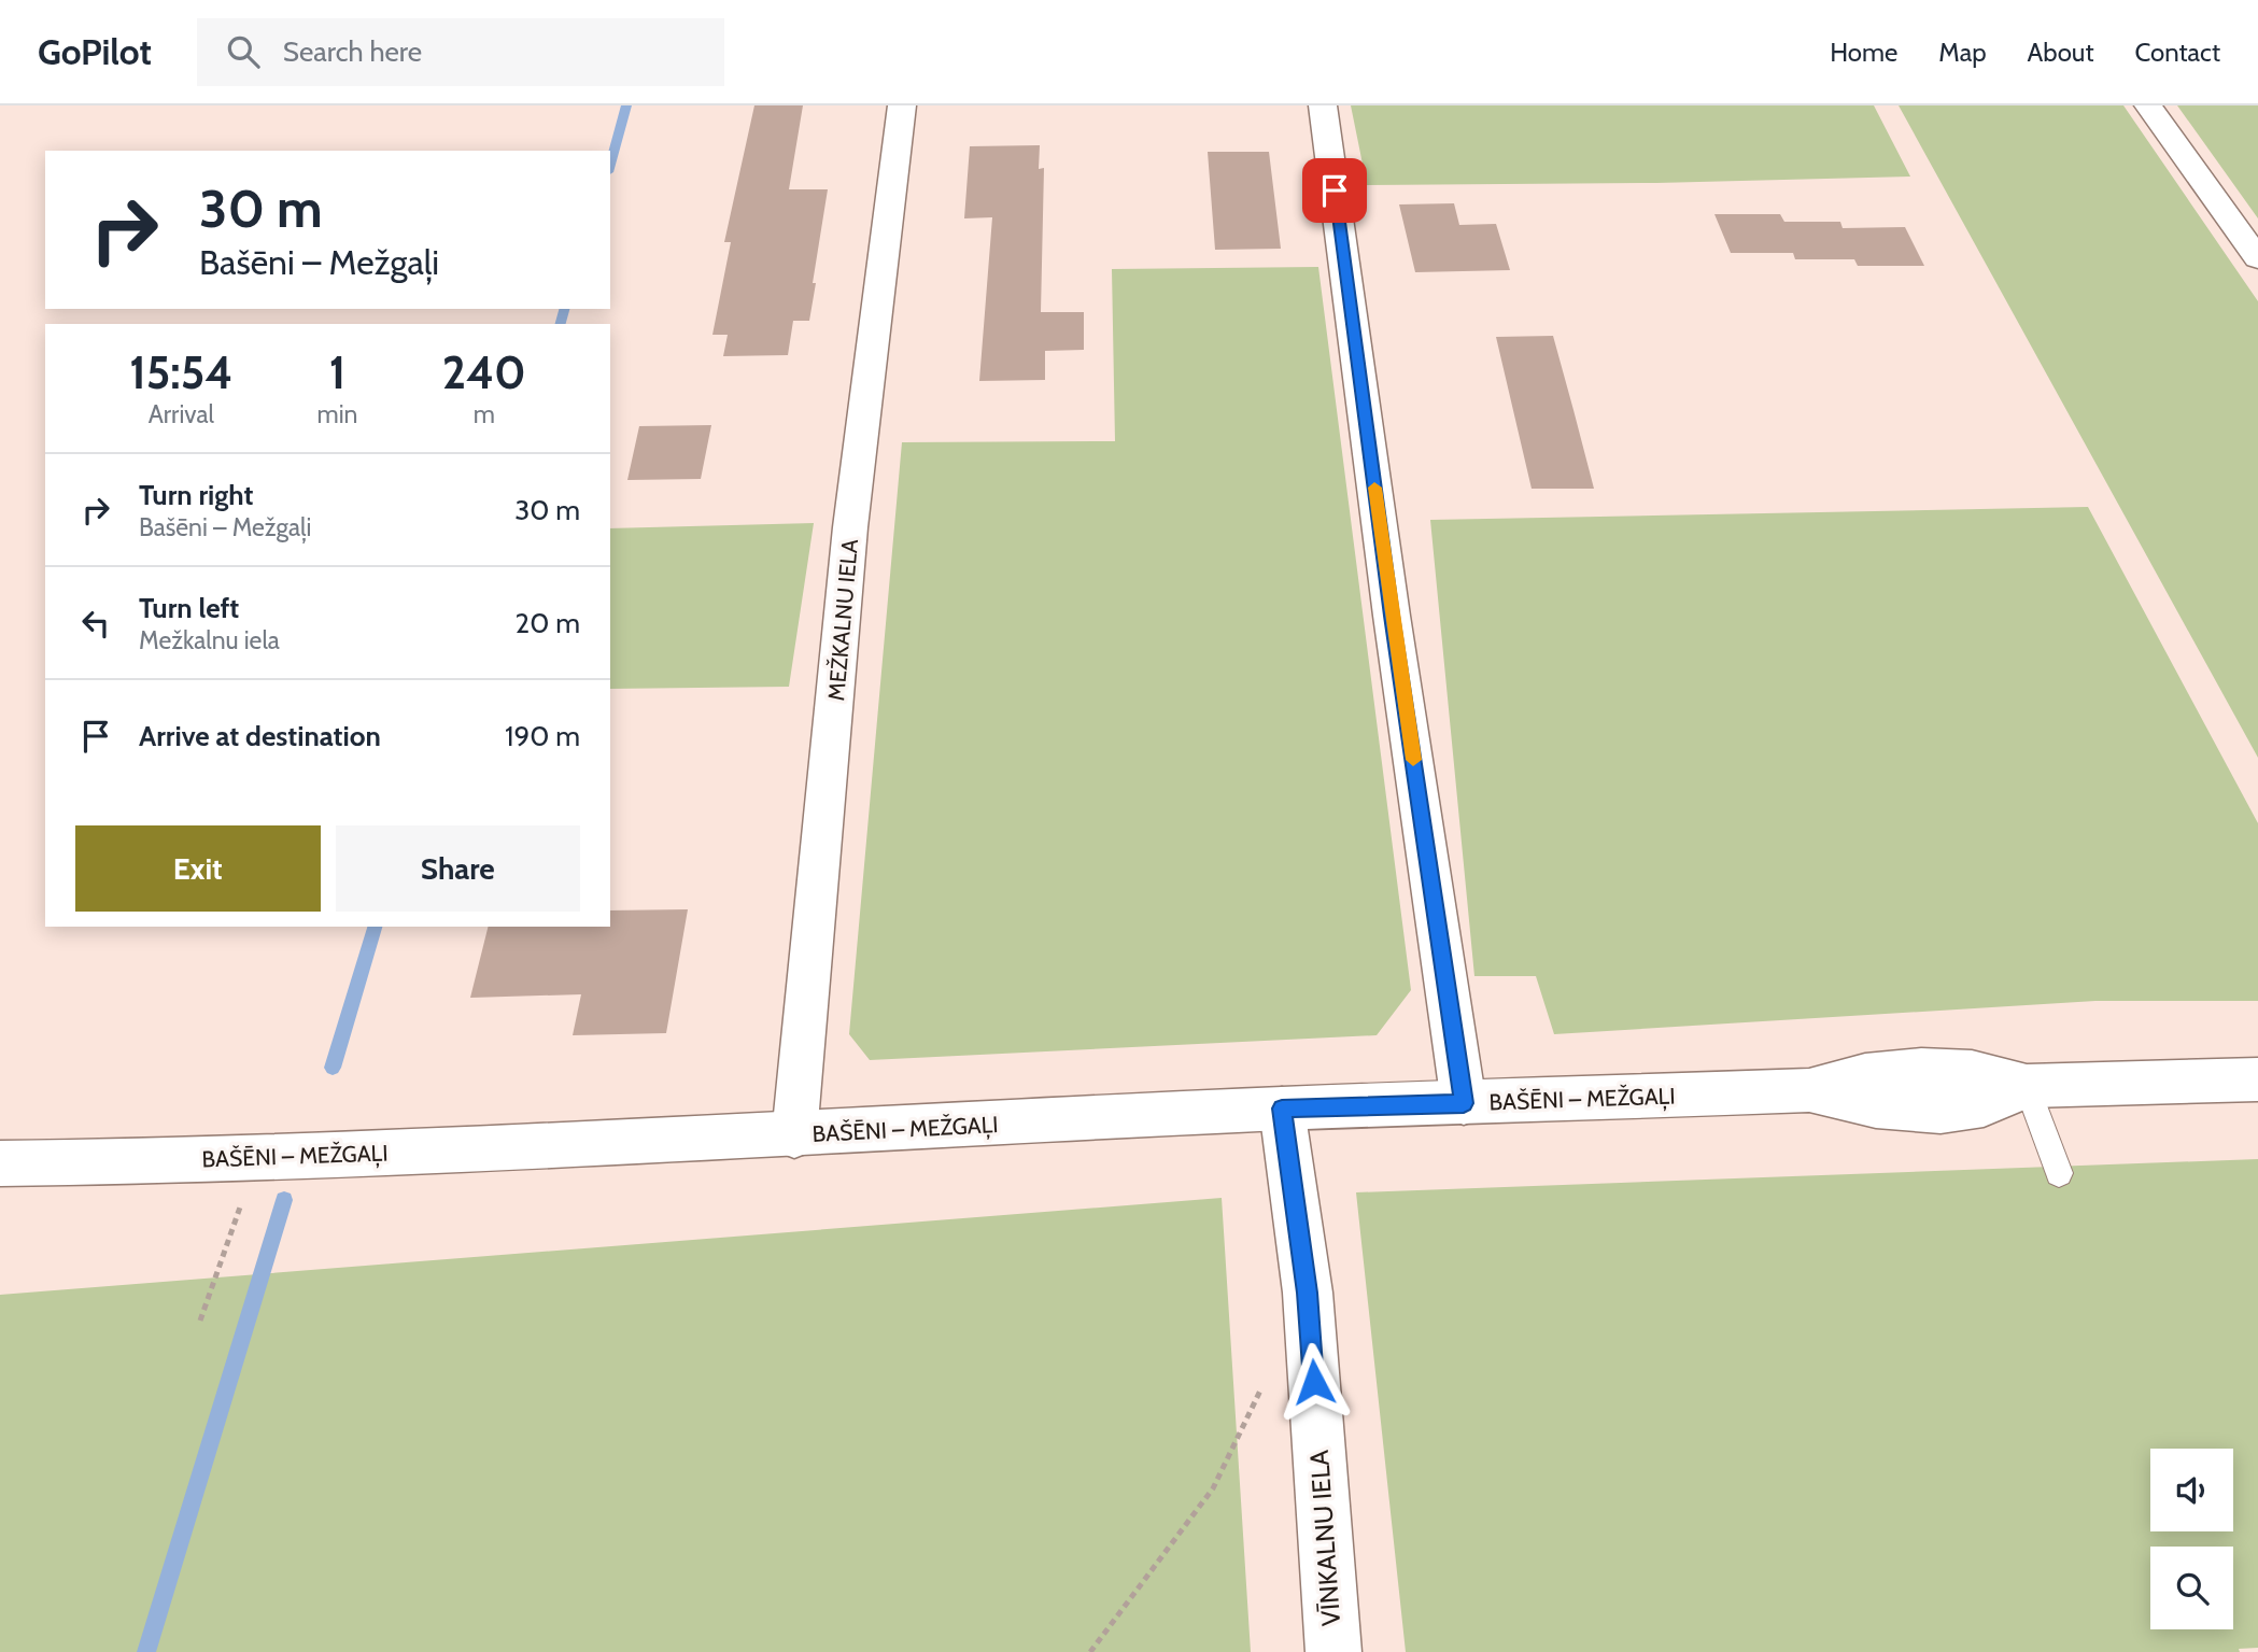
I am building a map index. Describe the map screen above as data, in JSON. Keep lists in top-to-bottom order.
{
  "streets": {
    "street": ["MEŽKALNU IELA", "BAŠĒNI – MEŽGAĻI", "VĪNKALNU IELA"]
  },
  "crossings": [
    ["MEŽKALNU IELA", "BAŠĒNI – MEŽGAĻI"],
    ["BAŠĒNI – MEŽGAĻI", "VĪNKALNU IELA"]
  ],
  "page": {
    "header": "GoPilot",
    "search": "Search here",
    "nav": [
      "Home",
      "Map",
      "About",
      "Contact"
    ],
    "turn": ["30 m", "Bašēni – Mežgaļi"],
    "eta": [
      "15:54",
      "Arrival",
      "1",
      "min",
      "240",
      "m"
    ],
    "list": [
      {
        "name": "Turn right",
        "note": "Bašēni – Mežgaļi",
        "value": "30 m"
      },
      {
        "name": "Turn left",
        "note": "Mežkalnu iela",
        "value": "20 m"
      },
      {
        "name": "Arrive at destination",
        "value": "190 m"
      }
    ],
    "buttons": ["Exit", "Share"]
  }
}
